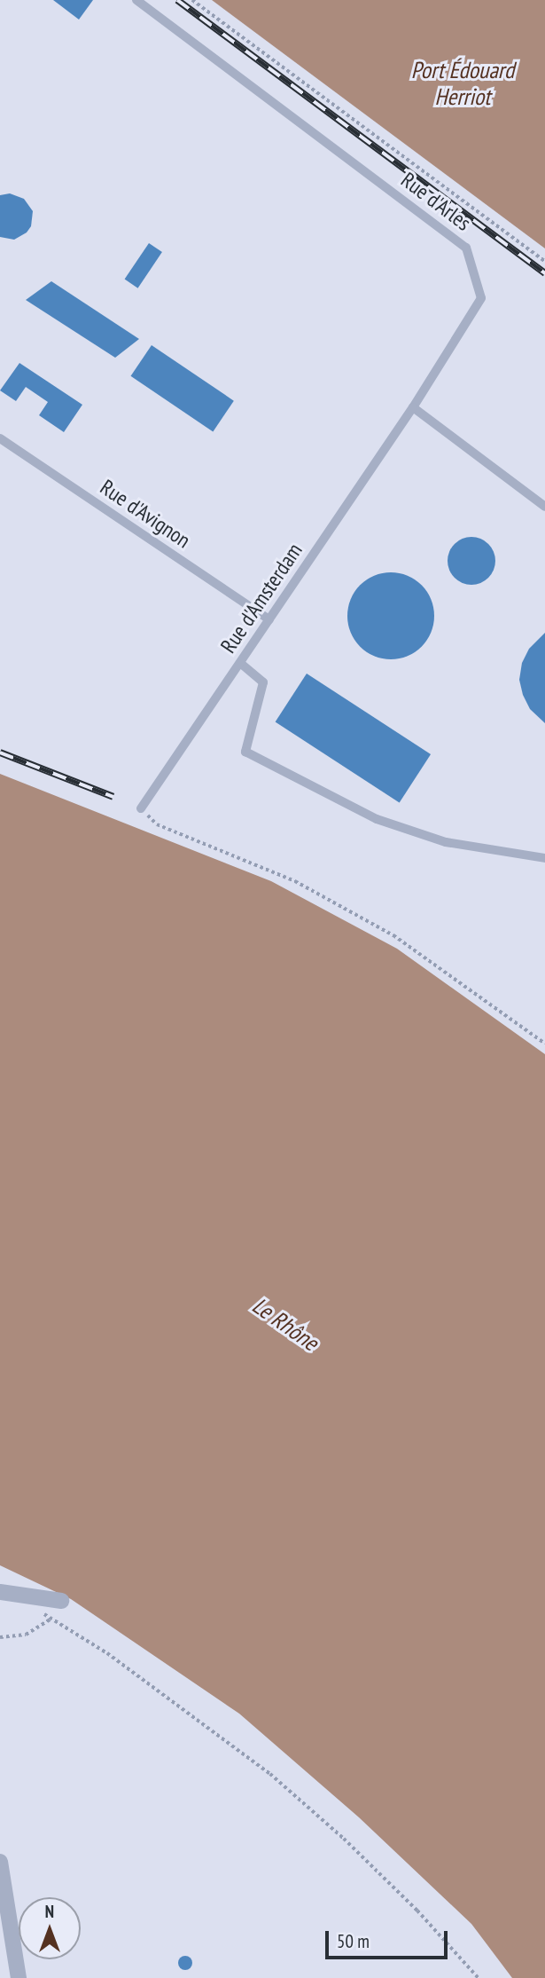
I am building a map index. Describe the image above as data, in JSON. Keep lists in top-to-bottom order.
{
  "streets": {
    "lane": ["Rue d'Arles", "Rue d'Avignon", "Rue d'Amsterdam"]
  },
  "crossings": [
    ["Rue d'Arles", "Rue d'Amsterdam"],
    ["Rue d'Avignon", "Rue d'Amsterdam"]
  ],
  "water": ["Port Édouard Herriot", "Le Rhône"],
  "scale_bar": "50 m",
  "north": "top"
}
